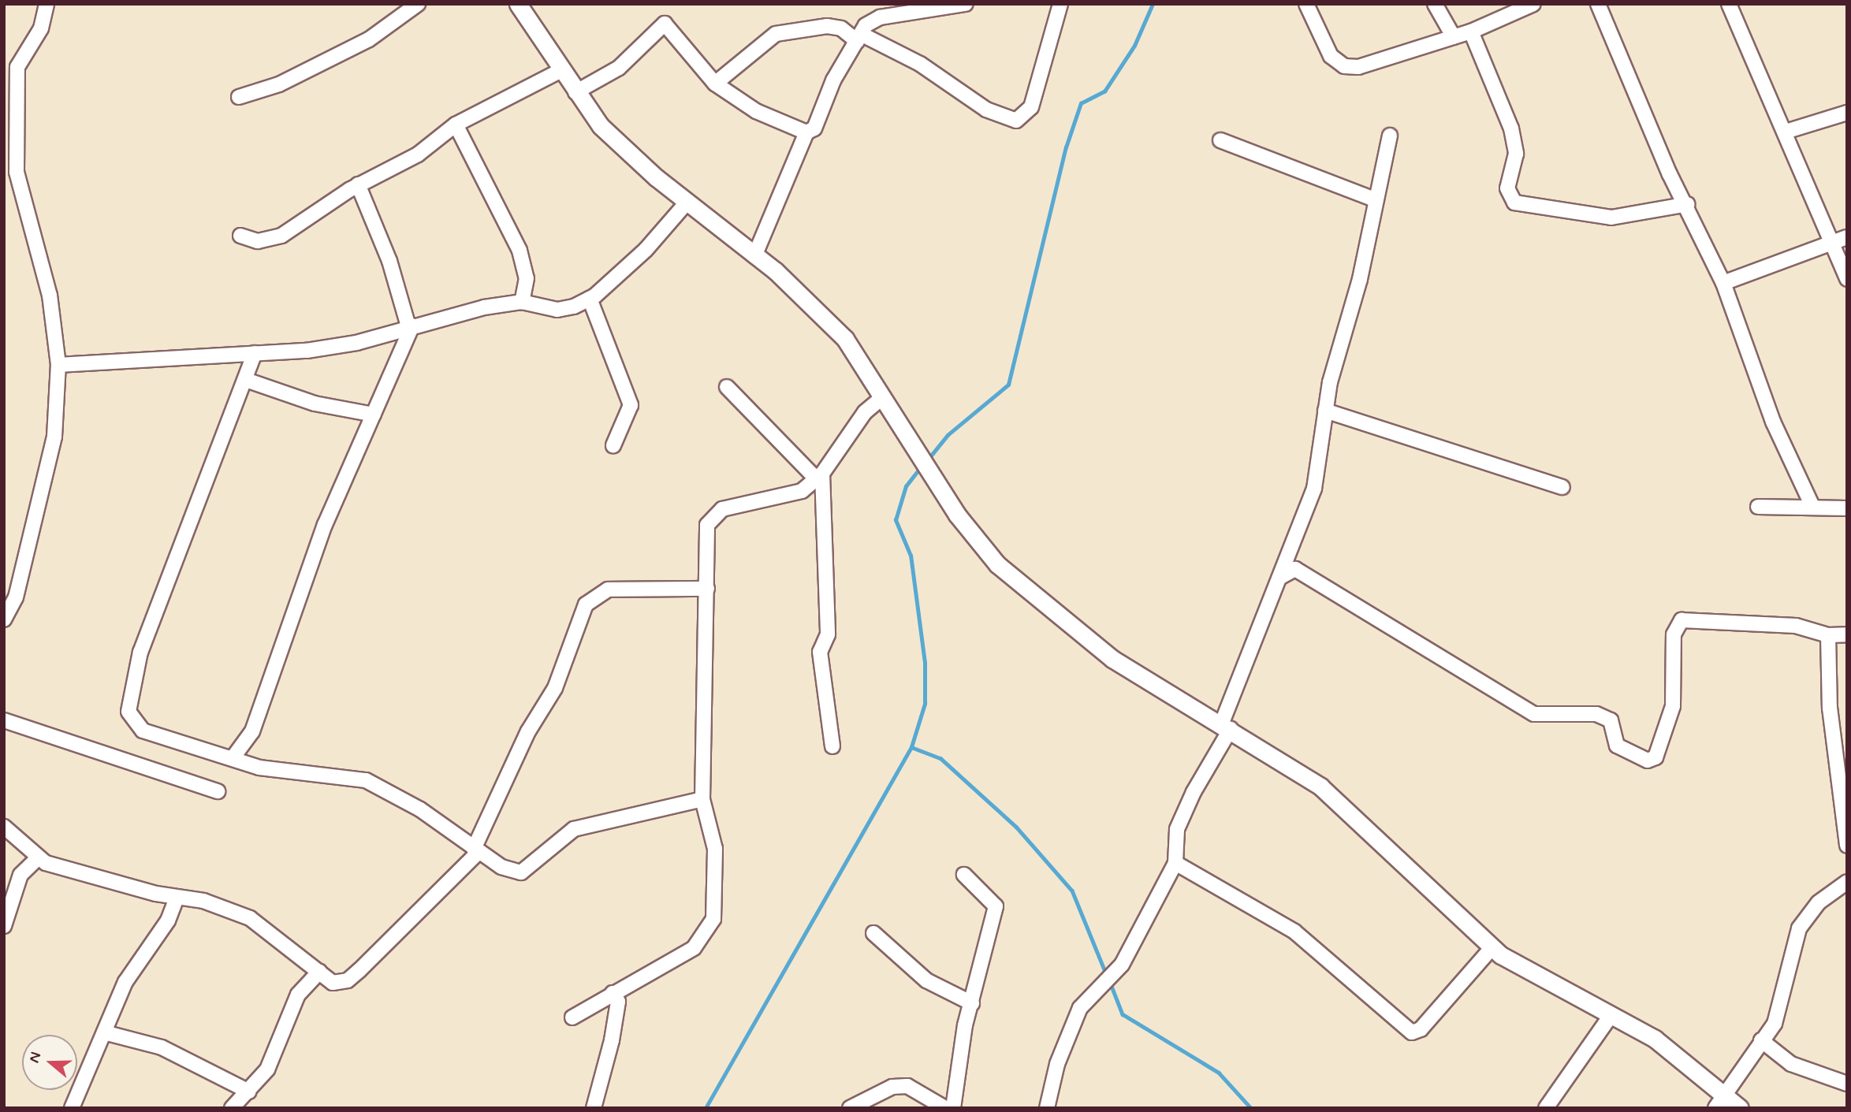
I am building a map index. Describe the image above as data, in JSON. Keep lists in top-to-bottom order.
{
  "north": "left"
}
